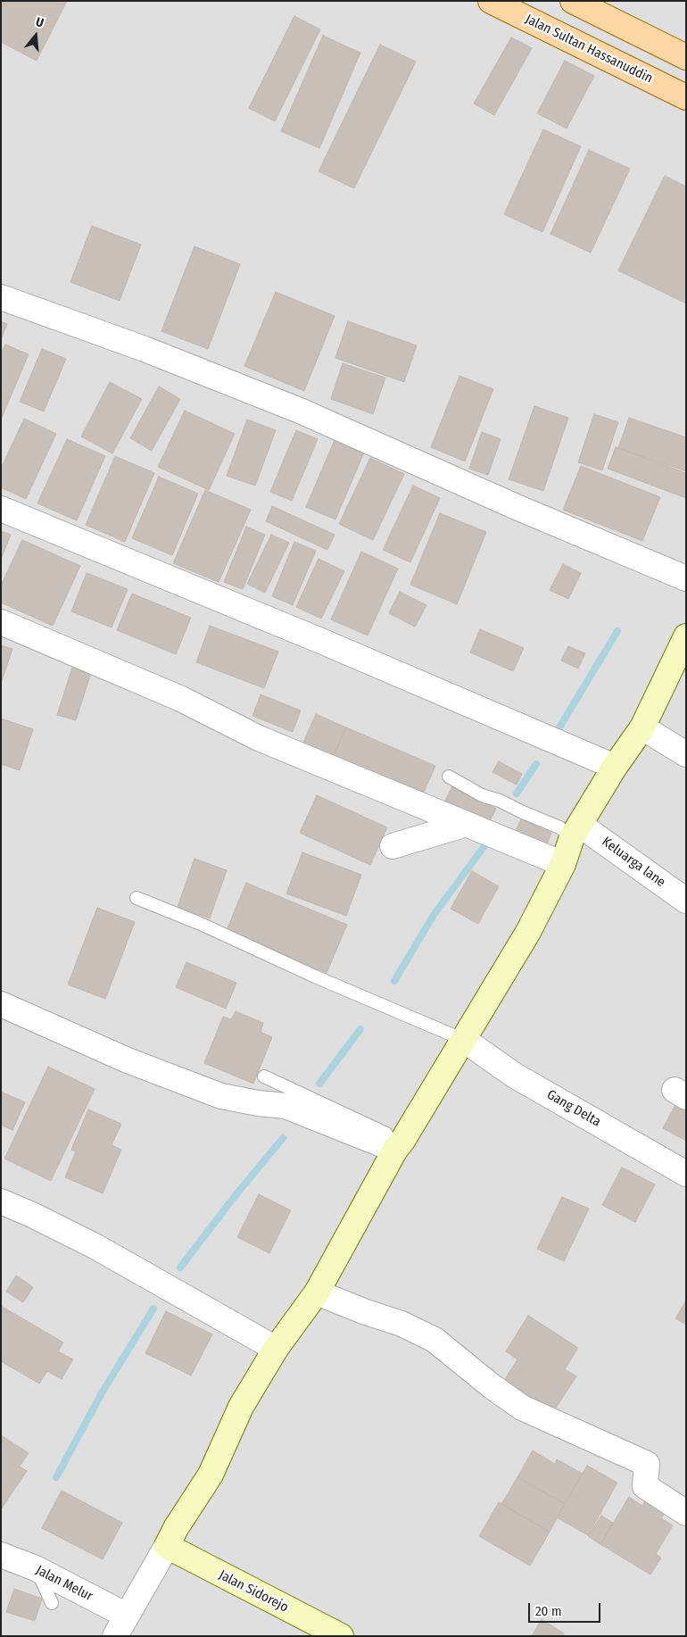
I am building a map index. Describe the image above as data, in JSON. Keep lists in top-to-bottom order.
{
  "streets": {
    "main road": ["Jalan Sultan Hassanuddin"],
    "street": [
      "Keluarga lane",
      "Gang Delta",
      "Jalan Melur",
      "Jalan Sidorejo"
    ]
  },
  "scale_bar": "20 m",
  "north": "top"
}
